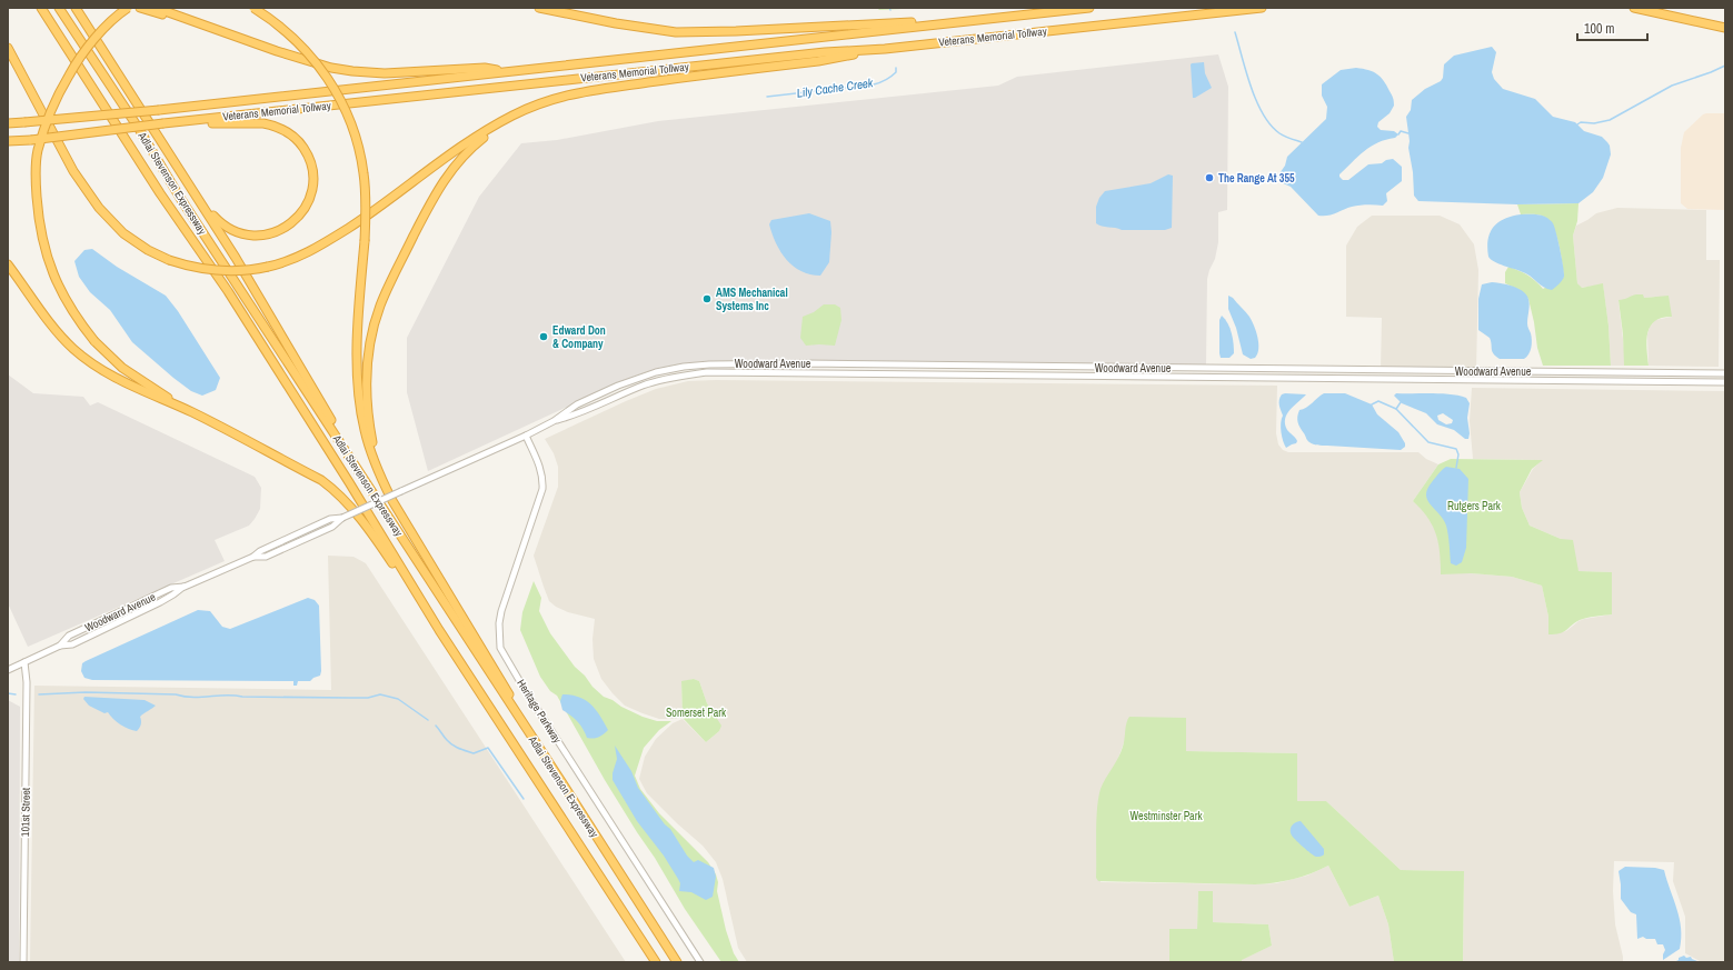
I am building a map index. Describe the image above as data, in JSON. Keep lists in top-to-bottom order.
{
  "streets": {
    "highway": ["Veterans Memorial Tollway", "Adlai Stevenson Expressway"],
    "street": ["Woodward Avenue", "Heritage Parkway", "101st Street"]
  },
  "crossings": [
    ["Woodward Avenue", "Heritage Parkway"],
    ["Woodward Avenue", "101st Street"]
  ],
  "water": ["Lily Cache Creek"],
  "parks": ["Rutgers Park", "Somerset Park", "Westminster Park"],
  "places": ["The Range At 355", "AMS Mechanical Systems Inc", "Edward Don & Company"],
  "scale_bar": "100 m"
}
